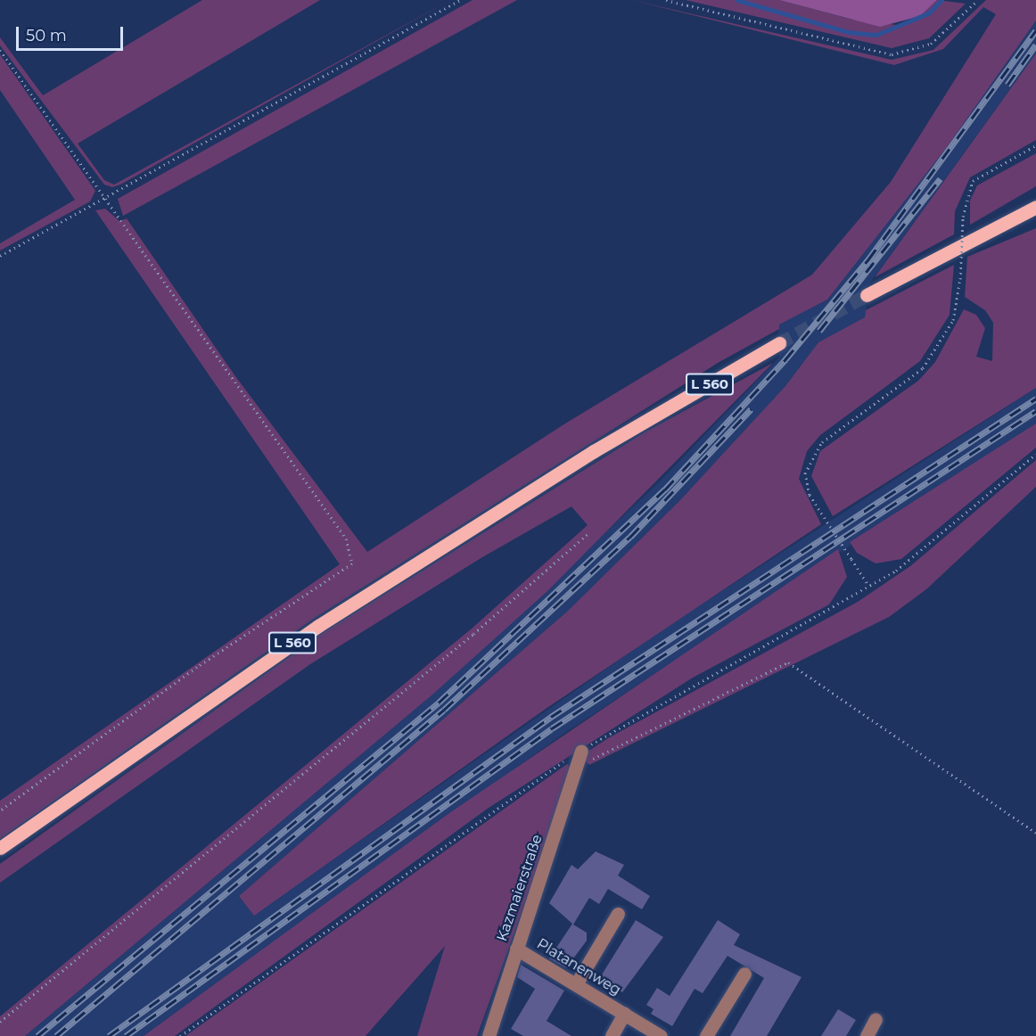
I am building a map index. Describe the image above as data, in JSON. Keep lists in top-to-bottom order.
{
  "streets": {
    "main road": ["L 560"],
    "street": ["Kazmaierstraße", "Platanenweg"]
  },
  "crossings": [
    ["Kazmaierstraße", "Platanenweg"]
  ],
  "scale_bar": "50 m"
}
